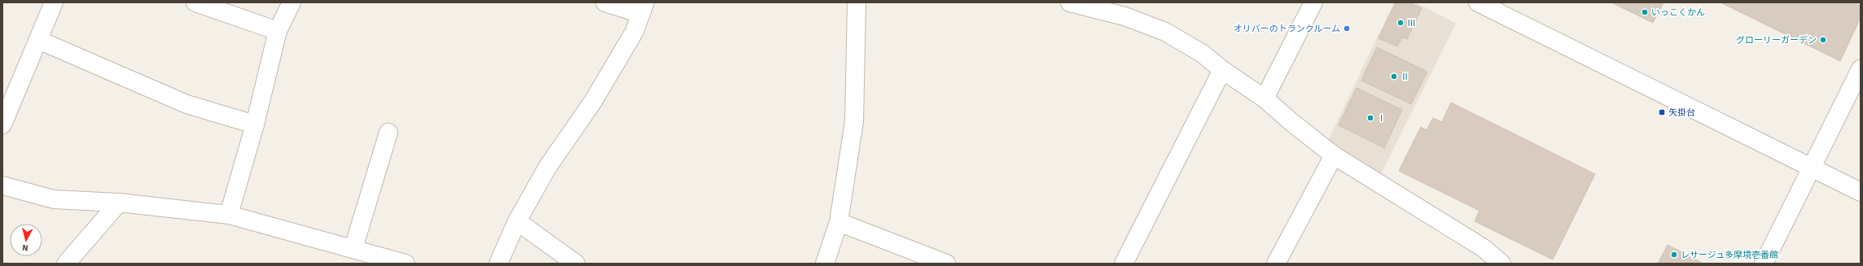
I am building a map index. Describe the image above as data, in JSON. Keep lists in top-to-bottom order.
{
  "places": {
    "other": [
      "いっこくかん",
      "Ⅲ",
      "オリバーのトランクルーム",
      "グローリーガーデン",
      "Ⅱ",
      "Ⅰ",
      "レサージュ多摩境壱番館"
    ],
    "transit": ["矢掛台"]
  },
  "north": "bottom"
}
